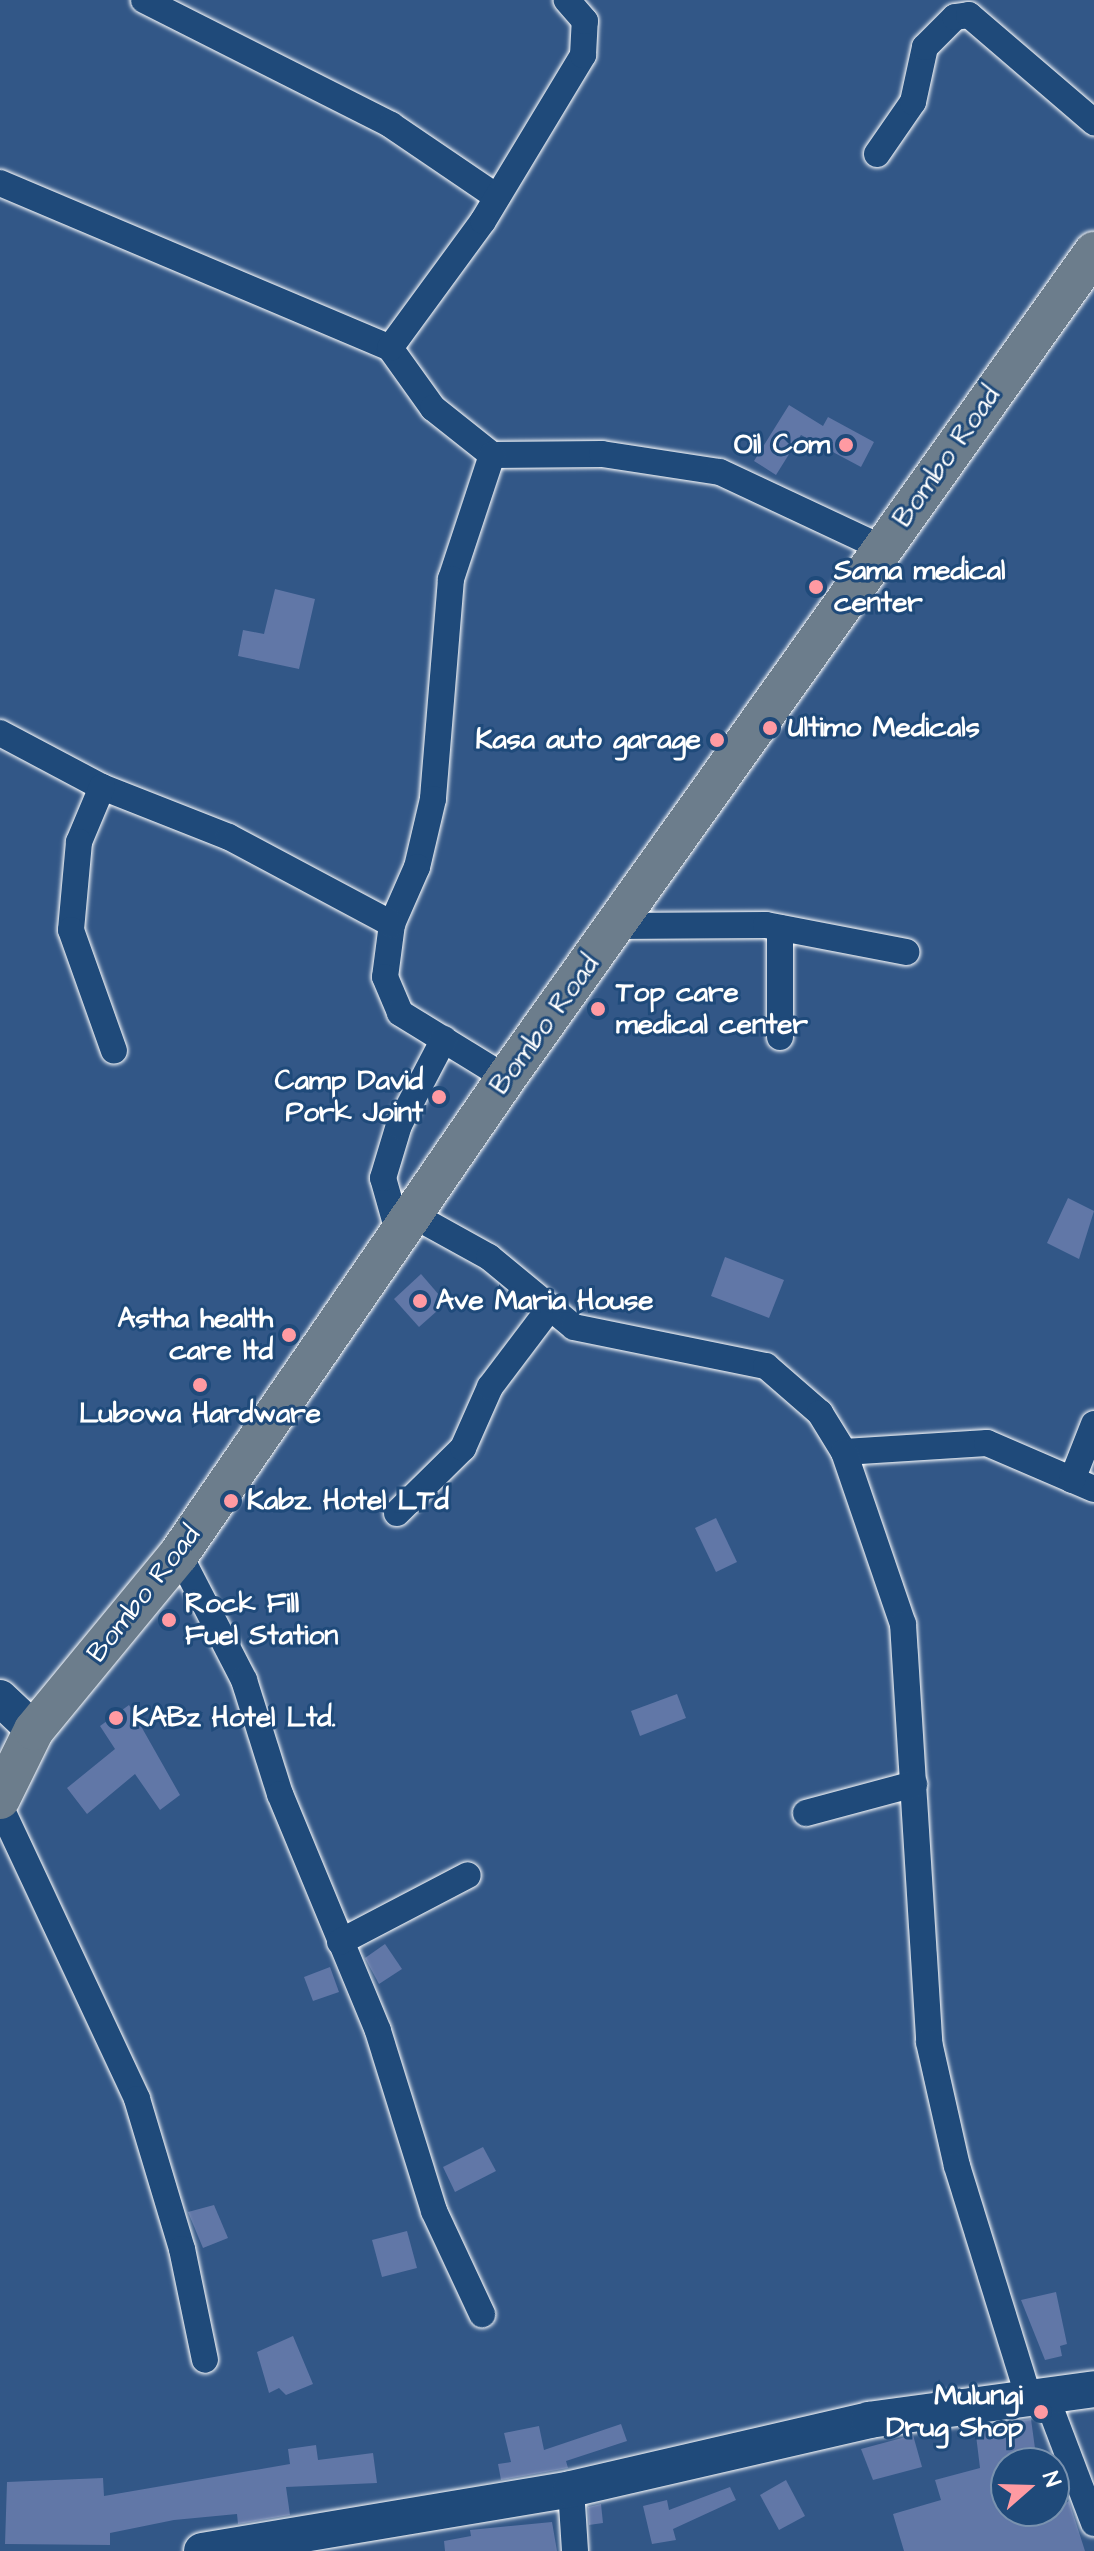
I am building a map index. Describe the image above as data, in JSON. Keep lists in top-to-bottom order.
{
  "streets": {
    "main road": ["Bombo Road"]
  },
  "places": [
    "Oil Com",
    "Sama medical center",
    "Ultimo Medicals",
    "Kasa auto garage",
    "Top care medical center",
    "Camp David Pork Joint",
    "Ave Maria House",
    "Astha health care ltd",
    "Lubowa Hardware",
    "Kabz. Hotel LTd",
    "Rock Fill Fuel Station",
    "KABz Hotel Ltd.",
    "Mulungi Drug Shop"
  ],
  "north": "right"
}
